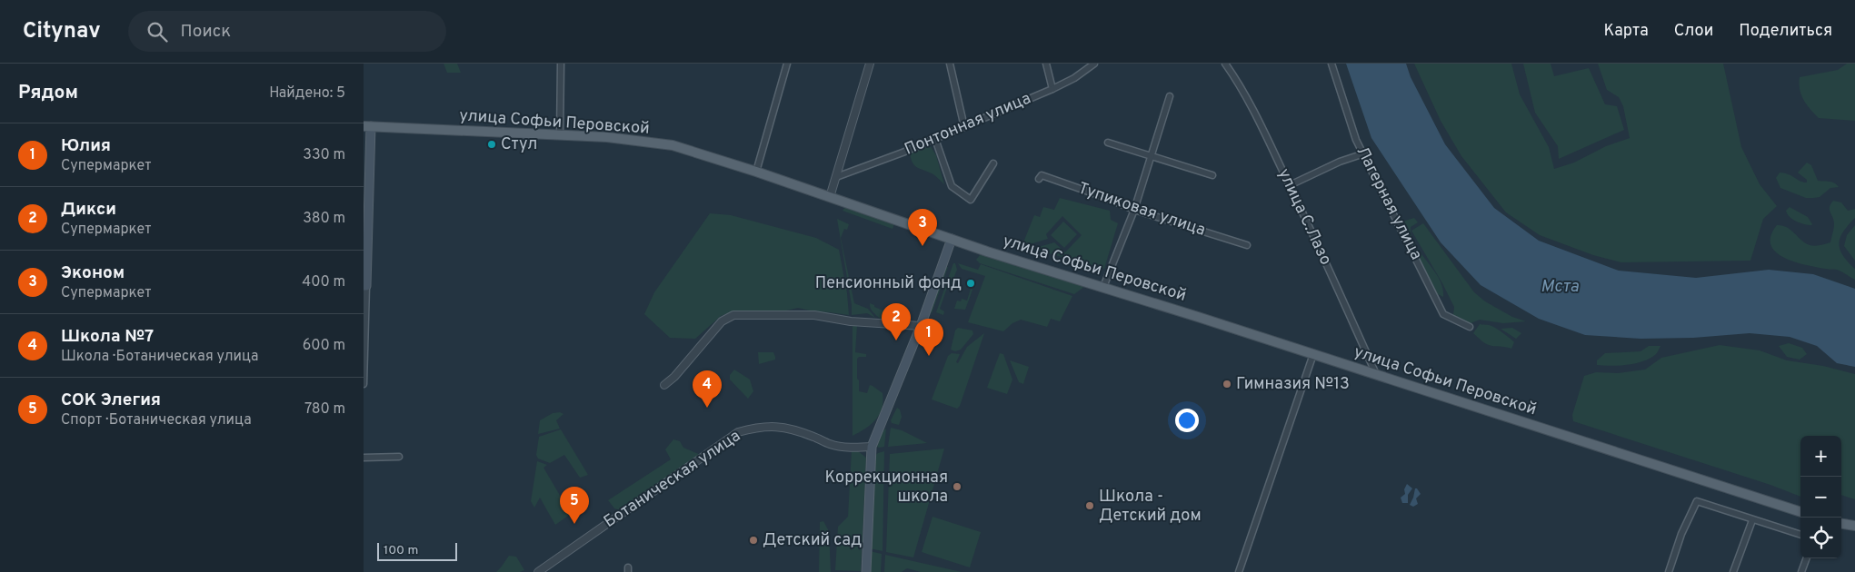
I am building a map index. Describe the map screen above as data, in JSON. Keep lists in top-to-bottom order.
{
  "streets": {
    "main road": ["улица Софьи Перовской"],
    "street": [
      "Понтонная улица",
      "Лагерная улица",
      "Тупиковая улица",
      "улица С.Лазо",
      "Ботаническая улица"
    ]
  },
  "crossings": [
    ["улица Софьи Перовской", "улица С.Лазо"]
  ],
  "water": ["Мста"],
  "places": [
    "Стул",
    "Пенсионный фонд",
    "Гимназия №13",
    "Коррекционная школа",
    "Школа - Детский дом",
    "Детский сад"
  ],
  "scale_bar": "100 m",
  "page": {
    "header": "Citynav",
    "search": "Поиск",
    "nav": ["Карта", "Слои", "Поделиться"],
    "heading": ["Рядом", "Найдено: 5"],
    "list": [
      {
        "mark": "1",
        "name": "Юлия",
        "note": "Супермаркет",
        "value": "330 m"
      },
      {
        "mark": "2",
        "name": "Дикси",
        "note": "Супермаркет",
        "value": "380 m"
      },
      {
        "mark": "3",
        "name": "Эконом",
        "note": "Супермаркет",
        "value": "400 m"
      },
      {
        "mark": "4",
        "name": "Школа №7",
        "note": "Школа · Ботаническая улица",
        "value": "600 m"
      },
      {
        "mark": "5",
        "name": "СОК Элегия",
        "note": "Спорт · Ботаническая улица",
        "value": "780 m"
      }
    ],
    "pins": [
      "3",
      "2",
      "1",
      "4",
      "5"
    ],
    "map_buttons": ["+", "−"],
    "scale": "100 m"
  }
}
